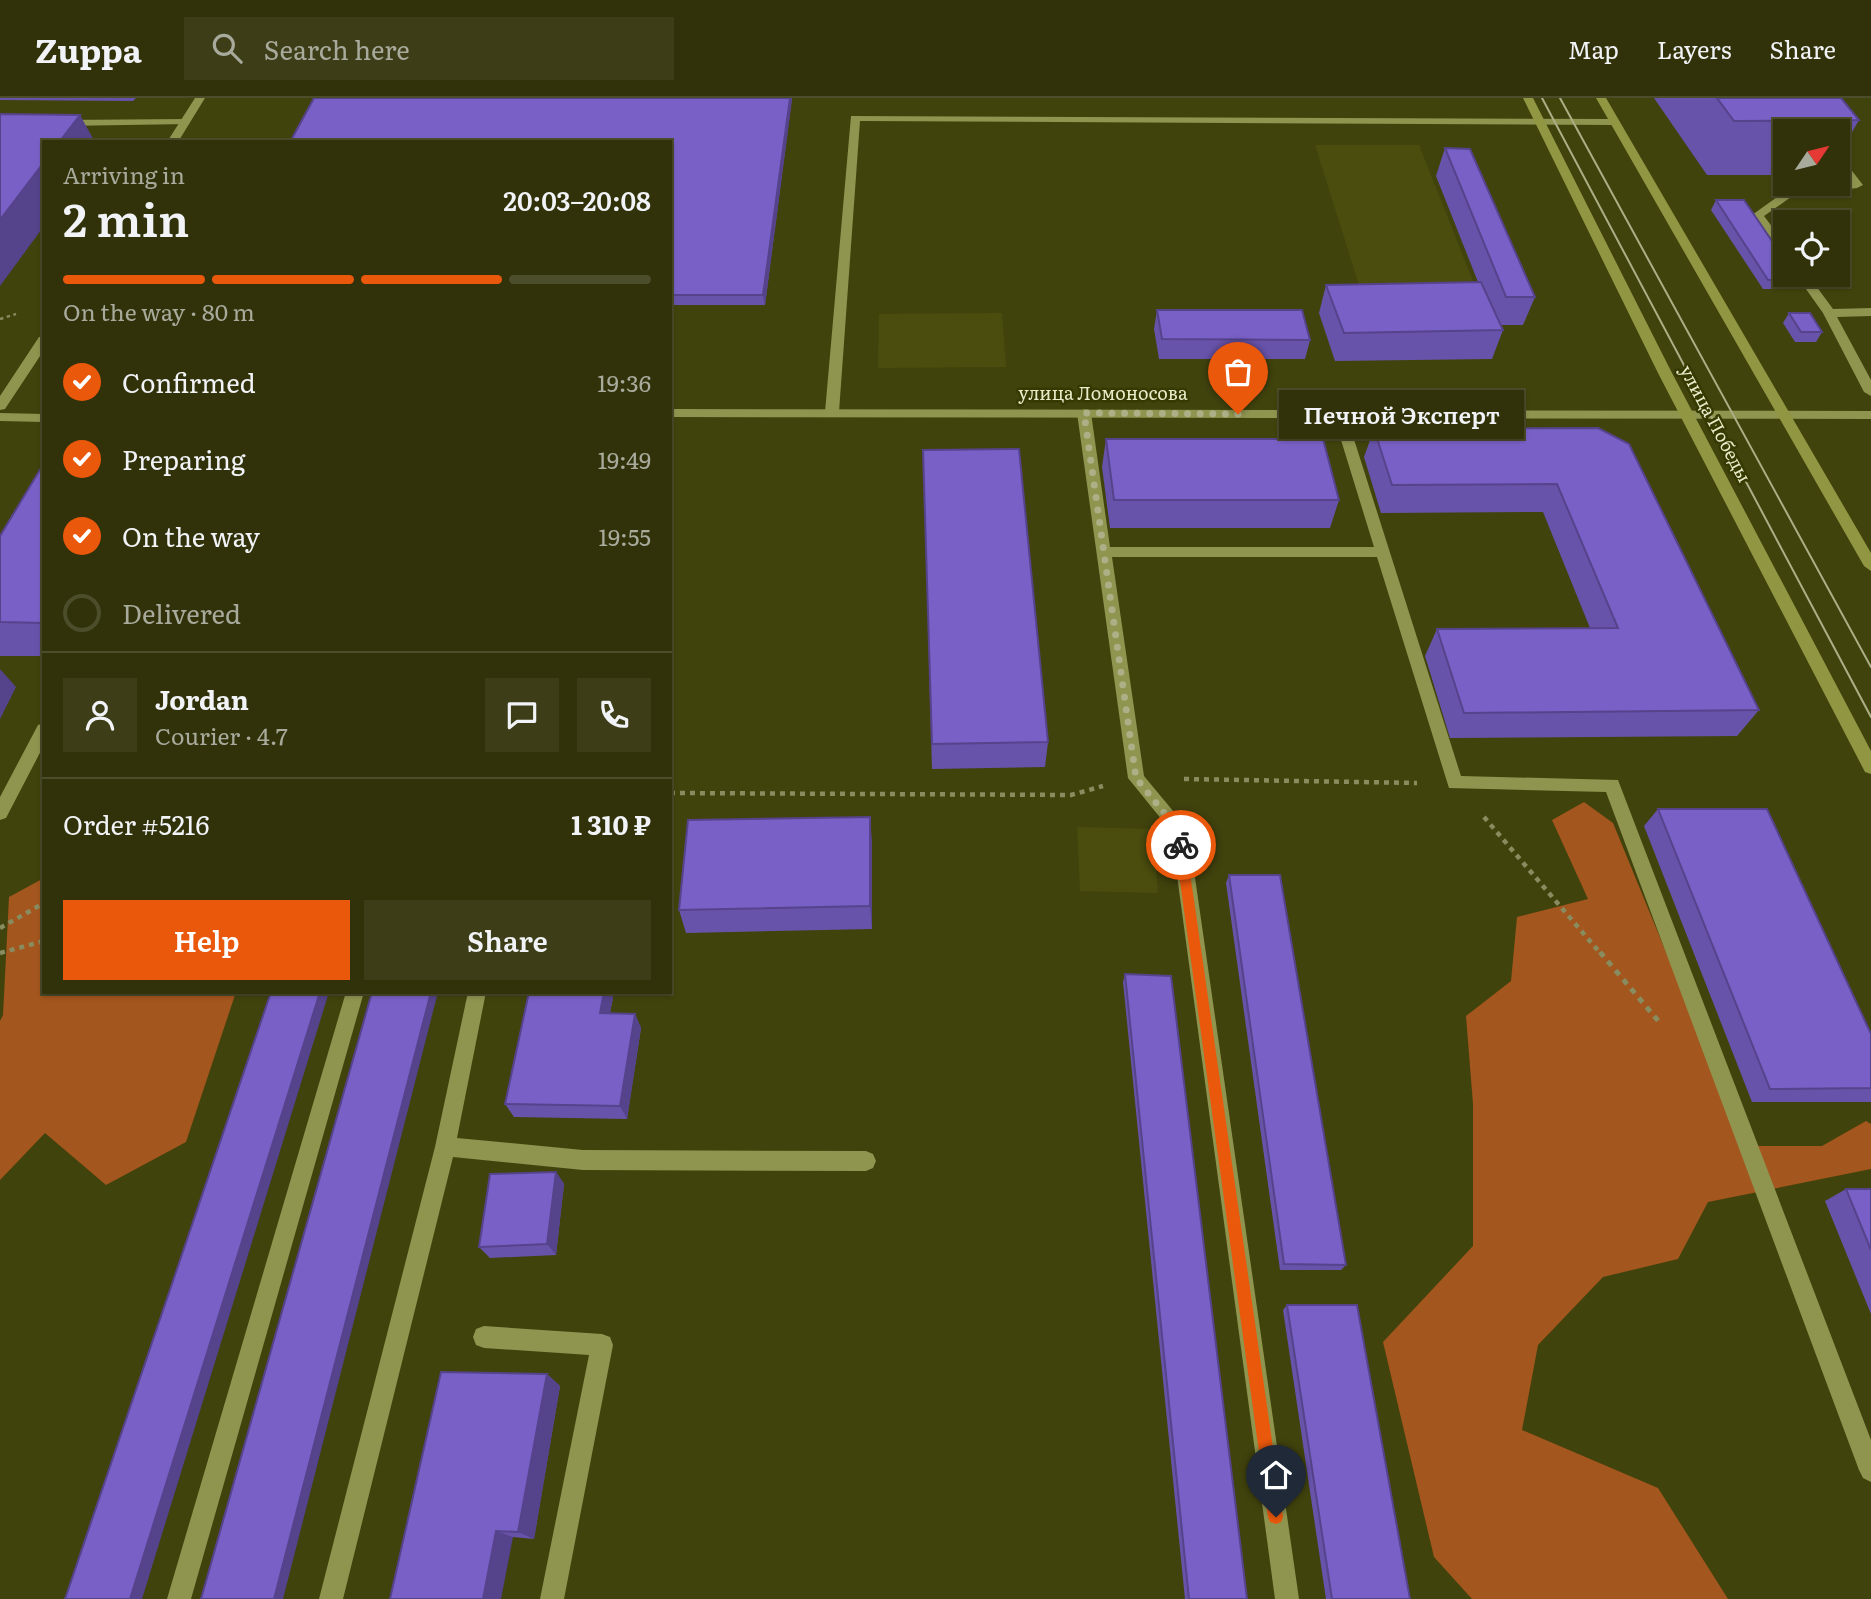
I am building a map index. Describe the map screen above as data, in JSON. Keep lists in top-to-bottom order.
{
  "streets": {
    "main road": ["улица Победы"],
    "street": ["улица Ломоносова"]
  },
  "crossings": [
    ["улица Ломоносова", "улица Победы"]
  ],
  "places": ["Печной Эксперт"],
  "north": "top right",
  "page": {
    "header": "Zuppa",
    "search": "Search here",
    "nav": ["Map", "Layers", "Share"],
    "heading": ["2 min", "Arriving in", "20:03–20:08"],
    "panel": [
      "Jordan",
      "Courier · 4.7",
      "Order #5216",
      "1 310 ₽"
    ],
    "bar": "On the way · 80 m",
    "list": [
      ["Confirmed", "19:36"],
      ["Preparing", "19:49"],
      ["On the way", "19:55"],
      "Delivered"
    ],
    "bubble": "Печной Эксперт",
    "buttons": ["Help", "Share"]
  }
}
